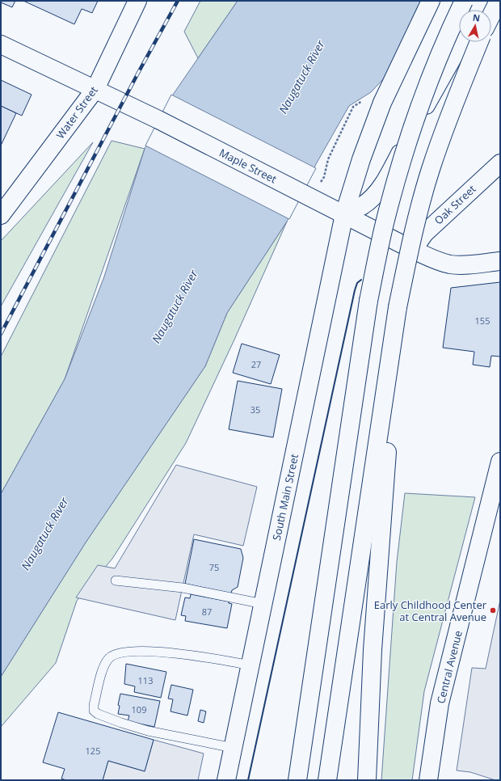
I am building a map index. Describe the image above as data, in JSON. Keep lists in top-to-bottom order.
{
  "streets": {
    "main road": [
      "Water Street",
      "Maple Street",
      "Oak Street",
      "South Main Street",
      "Central Avenue"
    ]
  },
  "crossings": [
    ["Water Street", "Maple Street"],
    ["Maple Street", "Oak Street"],
    ["Maple Street", "South Main Street"]
  ],
  "water": ["Naugatuck River"],
  "places": ["Early Childhood Center at Central Avenue"],
  "house_numbers": [
    "155",
    "27",
    "35",
    "75",
    "87",
    "113",
    "109",
    "125"
  ],
  "north": "top"
}
